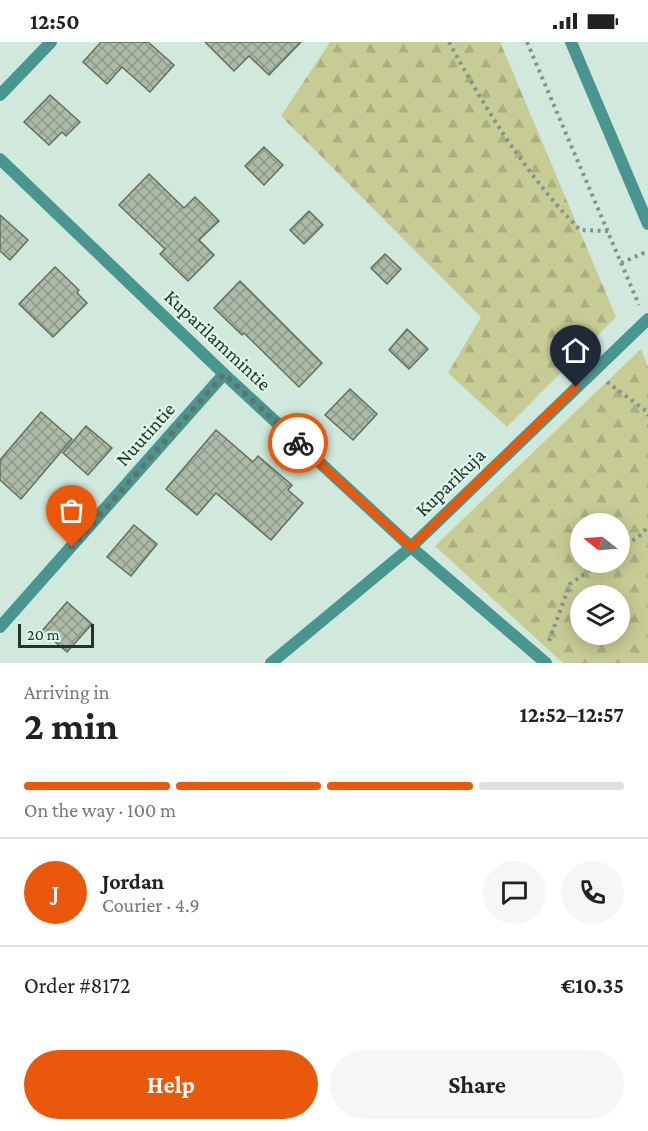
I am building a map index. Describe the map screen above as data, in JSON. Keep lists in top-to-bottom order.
{
  "streets": {
    "street": ["Kuparilammintie", "Nuutintie", "Kuparikuja"]
  },
  "crossings": [
    ["Kuparilammintie", "Nuutintie"],
    ["Kuparilammintie", "Kuparikuja"]
  ],
  "scale_bar": "20 m",
  "north": "left",
  "page": {
    "status": "12:50",
    "scale": "20 m",
    "heading": ["2 min", "Arriving in", "12:52–12:57"],
    "panel": [
      "Jordan",
      "Courier · 4.9",
      "Order #8172",
      "€10.35"
    ],
    "bar": "On the way · 100 m",
    "round": "J",
    "buttons": ["Help", "Share"]
  }
}
